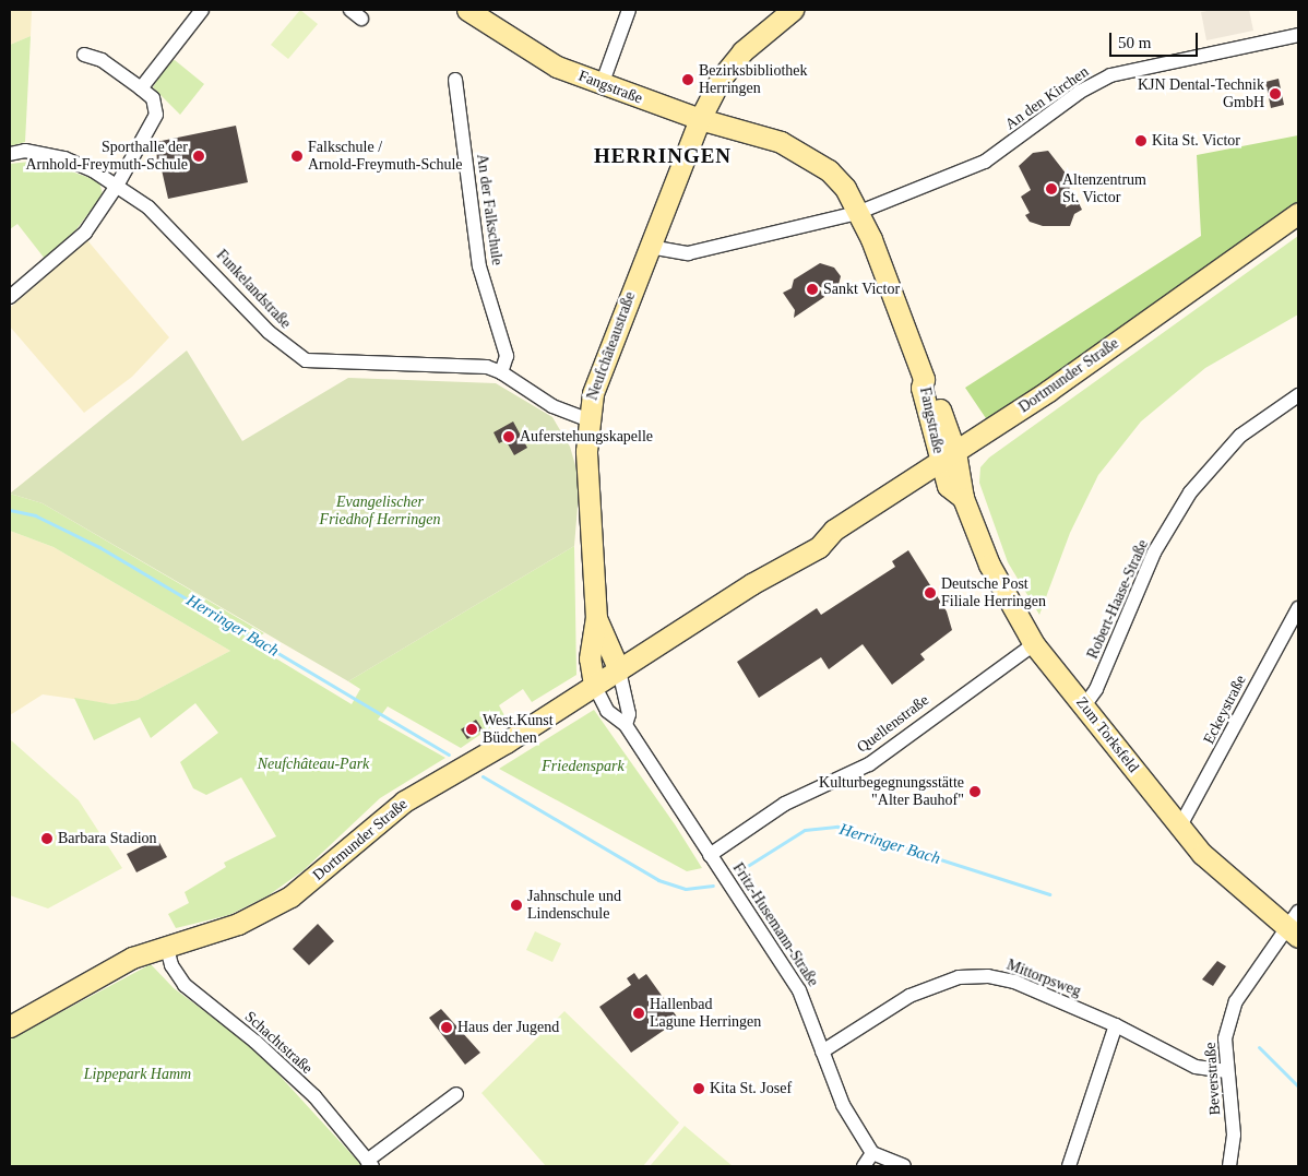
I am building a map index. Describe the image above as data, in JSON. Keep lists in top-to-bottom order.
{
  "streets": {
    "main road": [
      "Fangstraße",
      "Neufchâteaustraße",
      "Dortmunder Straße",
      "Zum Torksfeld"
    ],
    "street": [
      "An den Kirchen",
      "An der Falkschule",
      "Funkelandstraße",
      "Robert-Haase-Straße",
      "Eckeystraße",
      "Quellenstraße",
      "Fritz-Husemann-Straße",
      "Mittorpsweg",
      "Schachtstraße",
      "Beverstraße"
    ]
  },
  "crossings": [
    ["Fangstraße", "An den Kirchen"],
    ["Fangstraße", "Neufchâteaustraße"],
    ["Fangstraße", "Dortmunder Straße"],
    ["Fangstraße", "Zum Torksfeld"],
    ["An den Kirchen", "Neufchâteaustraße"],
    ["An der Falkschule", "Funkelandstraße"],
    ["Neufchâteaustraße", "Dortmunder Straße"],
    ["Neufchâteaustraße", "Fritz-Husemann-Straße"],
    ["Dortmunder Straße", "Zum Torksfeld"],
    ["Dortmunder Straße", "Fritz-Husemann-Straße"],
    ["Dortmunder Straße", "Schachtstraße"],
    ["Robert-Haase-Straße", "Zum Torksfeld"],
    ["Eckeystraße", "Zum Torksfeld"],
    ["Quellenstraße", "Zum Torksfeld"],
    ["Quellenstraße", "Fritz-Husemann-Straße"],
    ["Zum Torksfeld", "Beverstraße"],
    ["Fritz-Husemann-Straße", "Mittorpsweg"],
    ["Mittorpsweg", "Beverstraße"]
  ],
  "districts": ["HERRINGEN"],
  "water": ["Herringer Bach"],
  "parks": [
    "Evangelischer Friedhof Herringen",
    "Neufchâteau-Park",
    "Friedenspark",
    "Lippepark Hamm"
  ],
  "places": [
    "Bezirksbibliothek Herringen",
    "KJN Dental-Technik GmbH",
    "Kita St. Victor",
    "Sporthalle der Arnhold-Freymuth-Schule",
    "Falkschule / Arnold-Freymuth-Schule",
    "Altenzentrum St. Victor",
    "Sankt Victor",
    "Auferstehungskapelle",
    "Deutsche Post Filiale Herringen",
    "West.Kunst Büdchen",
    "Kulturbegegnungsstätte \"Alter Bauhof\"",
    "Barbara Stadion",
    "Jahnschule und Lindenschule",
    "Hallenbad Lagune Herringen",
    "Haus der Jugend",
    "Kita St. Josef"
  ],
  "scale_bar": "50 m"
}
